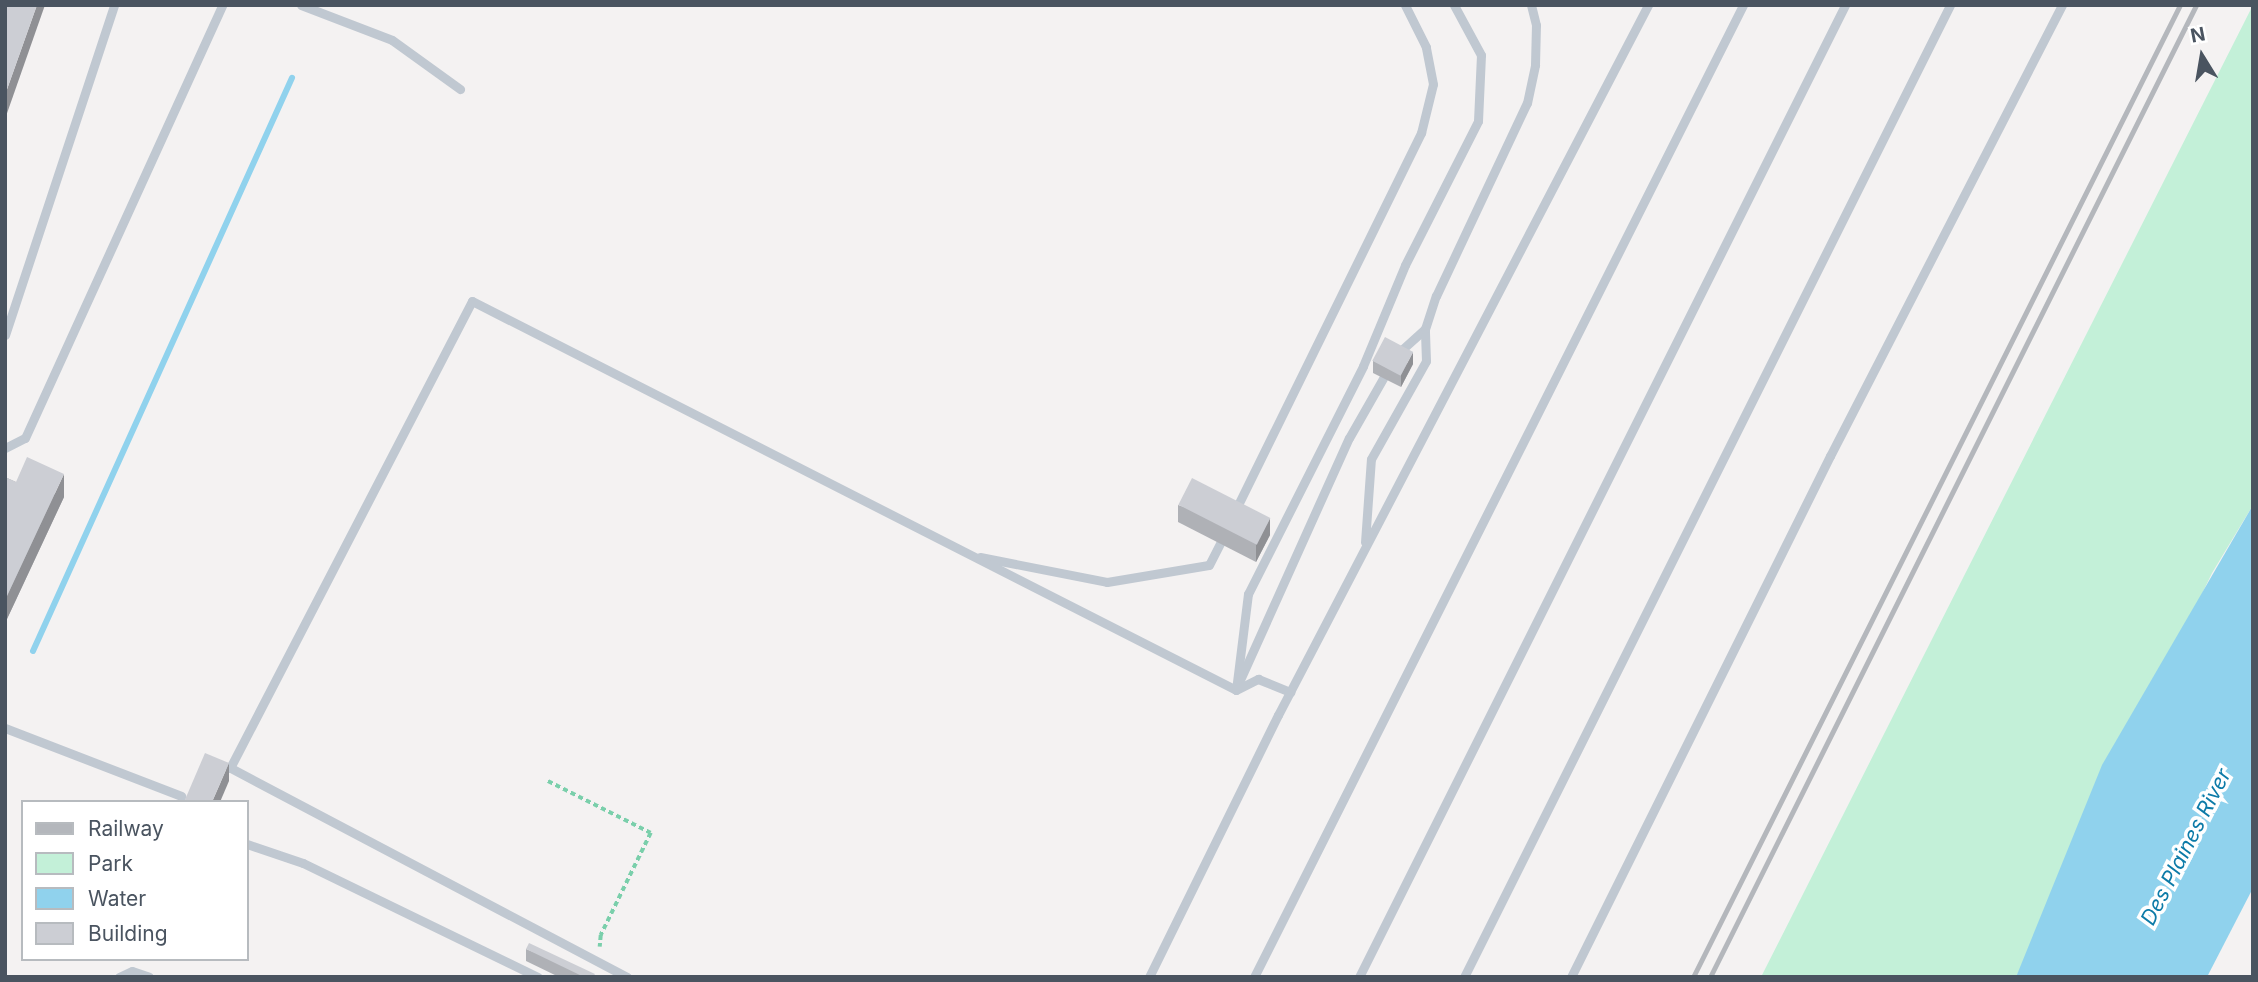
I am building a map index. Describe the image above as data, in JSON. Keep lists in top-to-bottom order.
{
  "water": ["Des Plaines River"],
  "legend": [
    "Railway",
    "Park",
    "Water",
    "Building"
  ],
  "north": "top"
}
